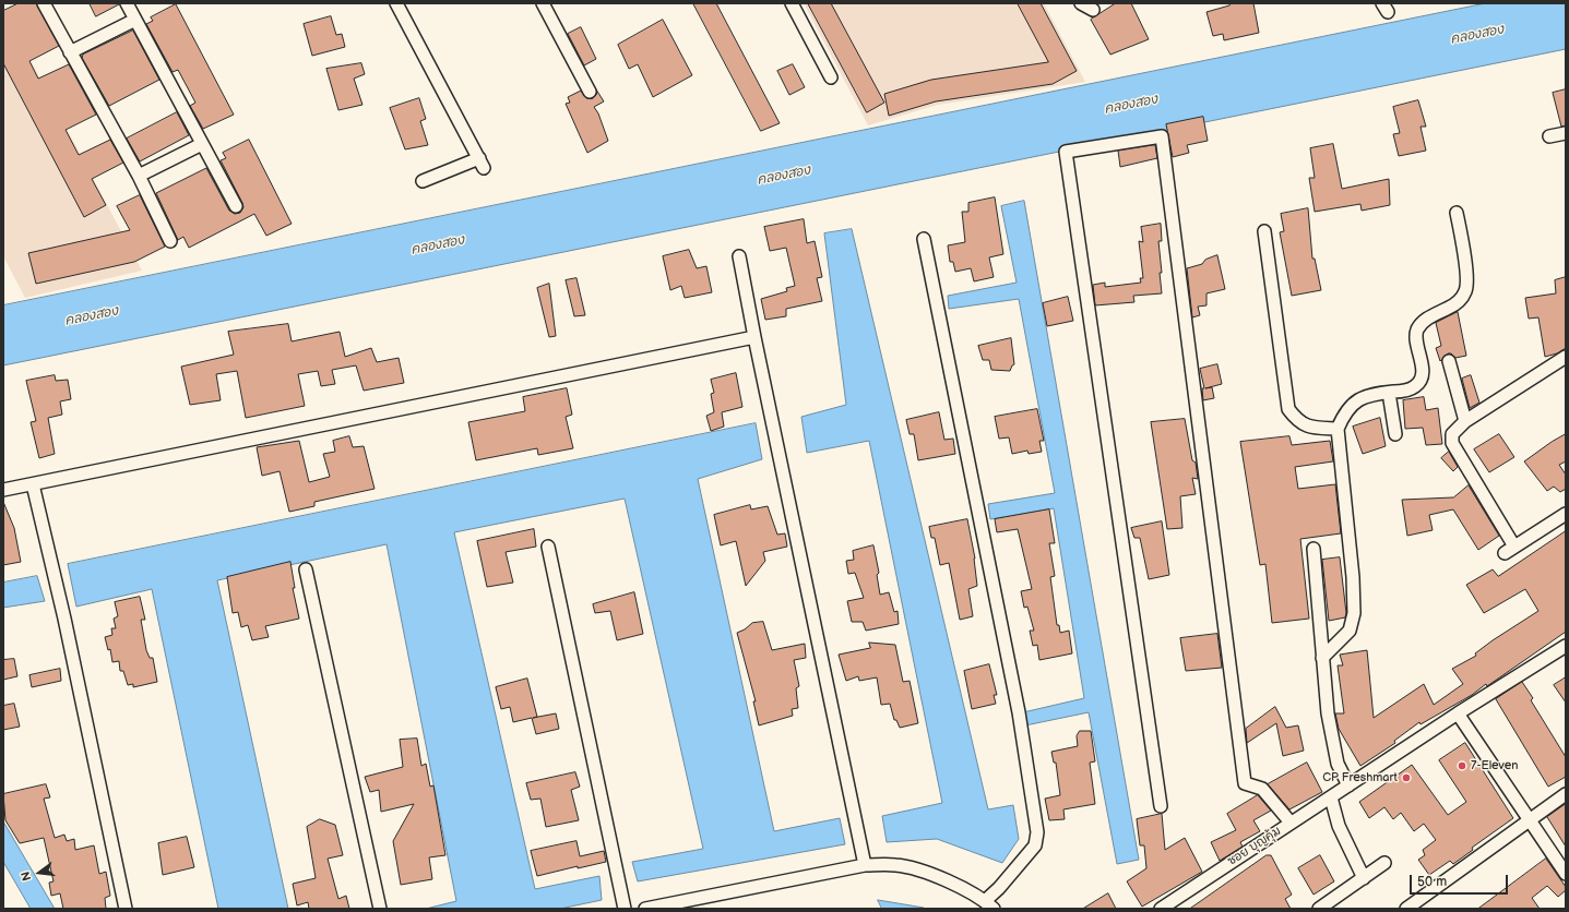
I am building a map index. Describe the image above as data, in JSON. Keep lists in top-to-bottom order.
{
  "streets": {
    "street": ["ซอย บุญคุ้ม"]
  },
  "water": ["คลองสอง"],
  "places": ["7-Eleven", "CP Freshmart"],
  "scale_bar": "50 m",
  "north": "left"
}
